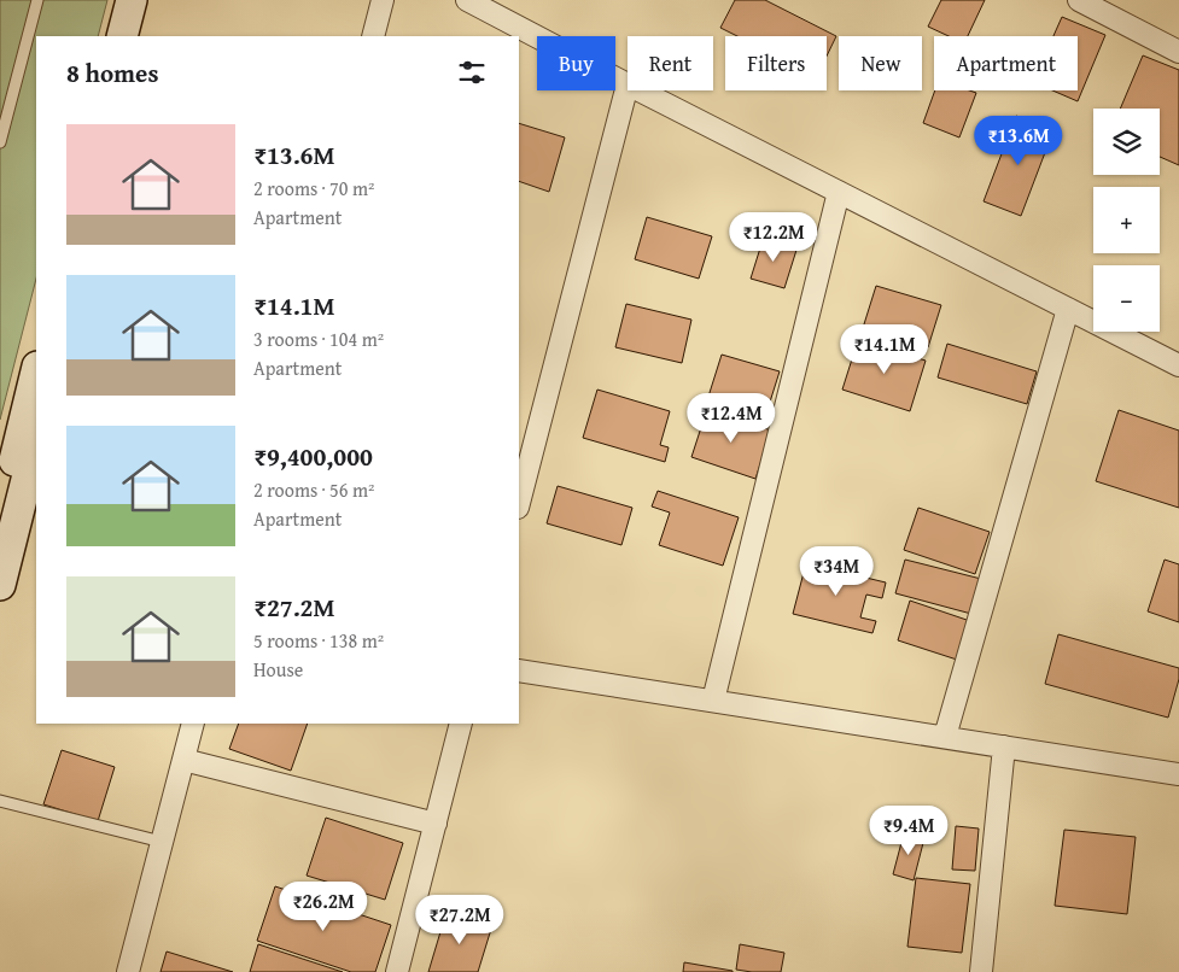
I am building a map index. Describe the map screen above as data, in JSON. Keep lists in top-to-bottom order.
{
  "page": {
    "chip": [
      "Buy",
      "Rent",
      "Filters",
      "New",
      "Apartment"
    ],
    "heading": "8 homes",
    "map_buttons": ["+", "−"],
    "list": [
      {
        "name": "₹13.6M",
        "note": "2 rooms · 70 m² · Apartment"
      },
      {
        "name": "₹14.1M",
        "note": "3 rooms · 104 m² · Apartment"
      },
      {
        "name": "₹9,400,000",
        "note": "2 rooms · 56 m² · Apartment"
      },
      {
        "name": "₹27.2M",
        "note": "5 rooms · 138 m² · House"
      }
    ],
    "price": [
      "₹13.6M",
      "₹12.2M",
      "₹14.1M",
      "₹12.4M",
      "₹34M",
      "₹9.4M",
      "₹26.2M",
      "₹27.2M"
    ]
  }
}
